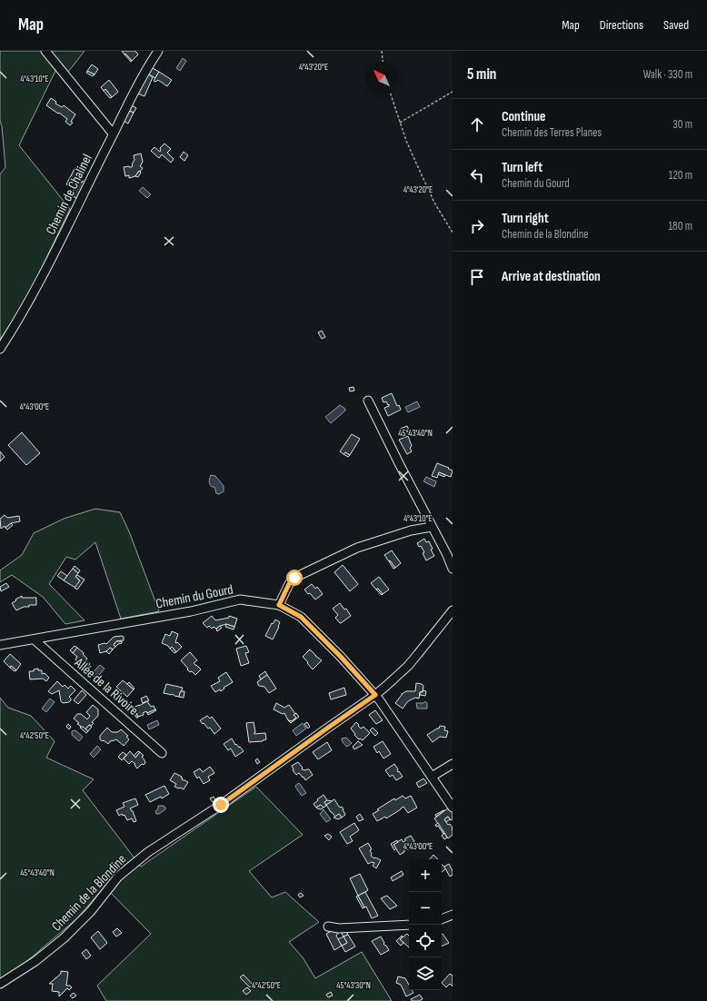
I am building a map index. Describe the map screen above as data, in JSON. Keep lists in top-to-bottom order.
{
  "streets": {
    "street": [
      "Chemin de Chalinel",
      "Chemin du Gourd",
      "Allée de la Rivoire",
      "Chemin de la Blondine"
    ]
  },
  "crossings": [
    ["Chemin du Gourd", "Allée de la Rivoire"],
    ["Chemin du Gourd", "Chemin de la Blondine"]
  ],
  "north": "top left",
  "page": {
    "header": "Map",
    "nav": ["Map", "Directions", "Saved"],
    "heading": ["5 min", "Walk · 330 m"],
    "list": [
      ["Continue", "Chemin des Terres Planes", "30 m"],
      ["Turn left", "Chemin du Gourd", "120 m"],
      ["Turn right", "Chemin de la Blondine", "180 m"],
      "Arrive at destination"
    ],
    "map_buttons": ["+", "−"]
  },
  "coordinates": [
    "4°43'20\"E",
    "4°43'10\"E",
    "4°43'00\"E",
    "45°43'40\"N",
    "4°42'50\"E",
    "45°43'30\"N"
  ]
}
